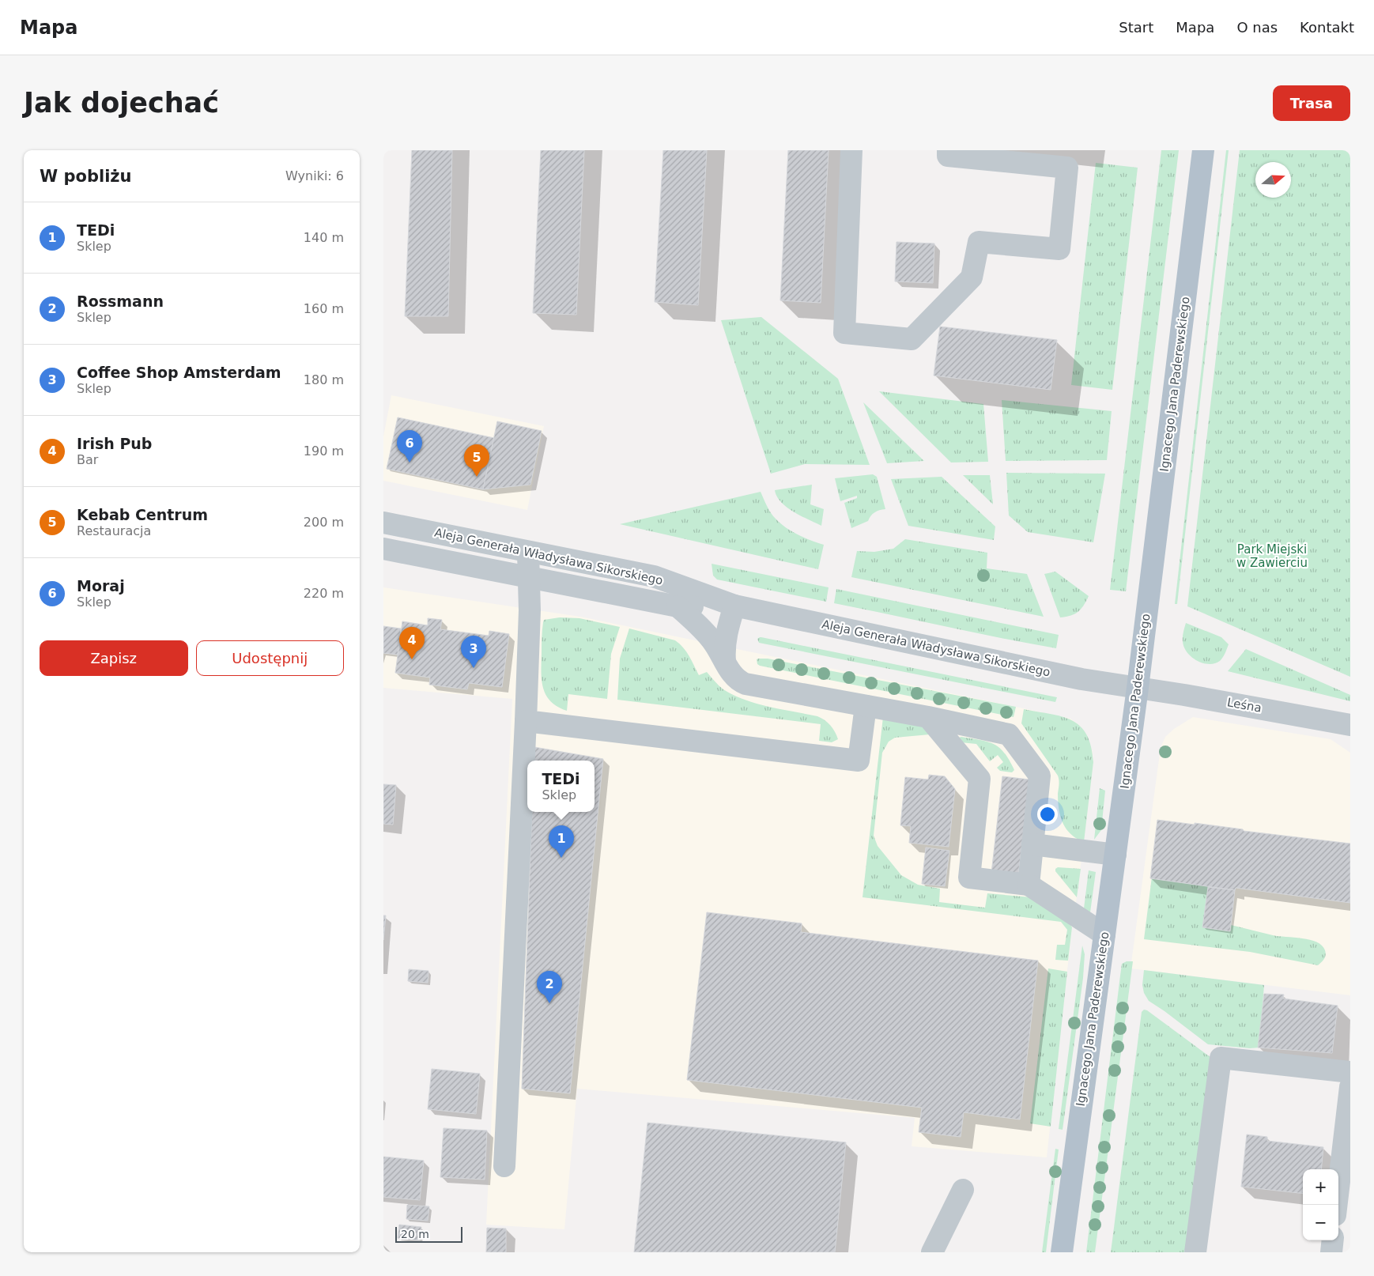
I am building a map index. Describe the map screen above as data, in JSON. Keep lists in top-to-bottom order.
{
  "streets": {
    "main road": ["Ignacego Jana Paderewskiego"],
    "street": ["Aleja Generała Władysława Sikorskiego", "Leśna"]
  },
  "crossings": [
    ["Ignacego Jana Paderewskiego", "Aleja Generała Władysława Sikorskiego"],
    ["Ignacego Jana Paderewskiego", "Leśna"],
    ["Aleja Generała Władysława Sikorskiego", "Leśna"]
  ],
  "parks": ["Park Miejski w Zawierciu"],
  "scale_bar": "20 m",
  "north": "right",
  "page": {
    "header": "Mapa",
    "nav": [
      "Start",
      "Mapa",
      "O nas",
      "Kontakt"
    ],
    "buttons": [
      "Trasa",
      ["Zapisz", "Udostępnij"]
    ],
    "title": "Jak dojechać",
    "heading": ["W pobliżu", "Wyniki: 6"],
    "list": [
      {
        "mark": "1",
        "name": "TEDi",
        "note": "Sklep",
        "value": "140 m"
      },
      {
        "mark": "2",
        "name": "Rossmann",
        "note": "Sklep",
        "value": "160 m"
      },
      {
        "mark": "3",
        "name": "Coffee Shop Amsterdam",
        "note": "Sklep",
        "value": "180 m"
      },
      {
        "mark": "4",
        "name": "Irish Pub",
        "note": "Bar",
        "value": "190 m"
      },
      {
        "mark": "5",
        "name": "Kebab Centrum",
        "note": "Restauracja",
        "value": "200 m"
      },
      {
        "mark": "6",
        "name": "Moraj",
        "note": "Sklep",
        "value": "220 m"
      }
    ],
    "pins": [
      "6",
      "5",
      "4",
      "3",
      "1",
      "2"
    ],
    "popup": ["TEDi", "Sklep"],
    "map_buttons": ["+", "−"],
    "scale": "20 m"
  }
}
